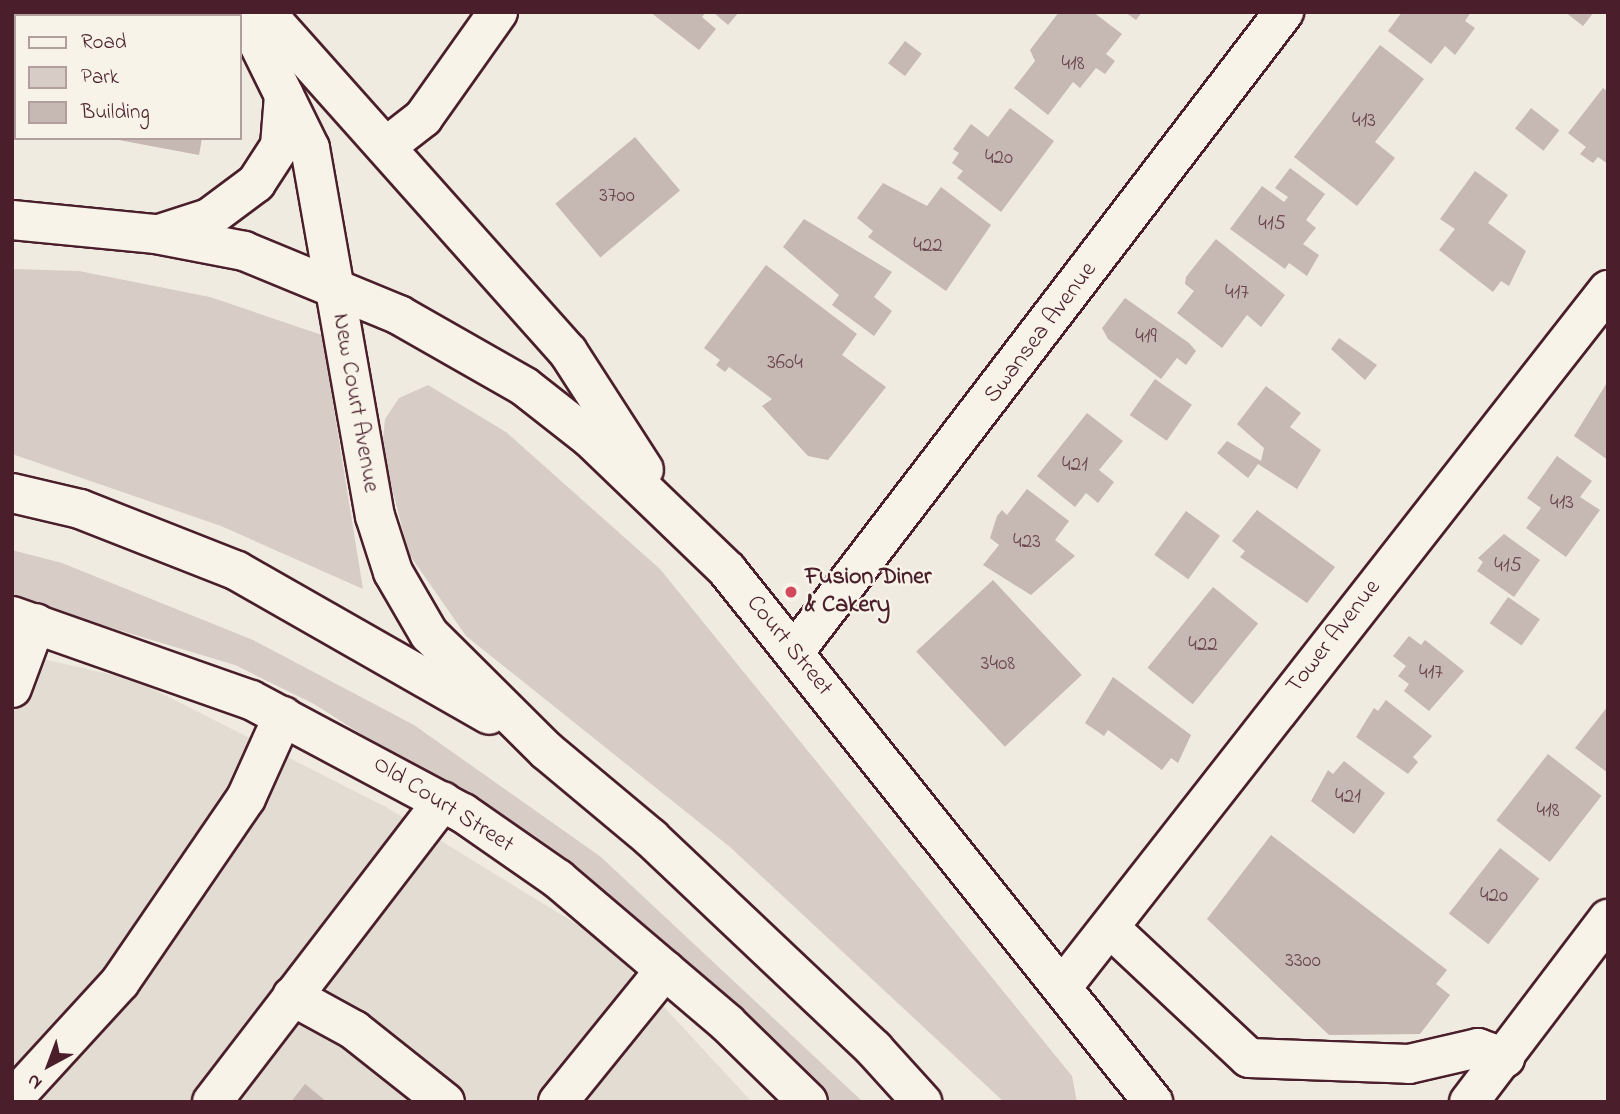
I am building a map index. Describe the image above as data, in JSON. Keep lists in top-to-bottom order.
{
  "streets": {
    "main road": [
      "Swansea Avenue",
      "New Court Avenue",
      "Tower Avenue",
      "Court Street",
      "Old Court Street"
    ]
  },
  "crossings": [
    ["Swansea Avenue", "Court Street"],
    ["New Court Avenue", "Court Street"],
    ["Tower Avenue", "Court Street"]
  ],
  "places": ["Fusion Diner & Cakery"],
  "house_numbers": [
    "418",
    "413",
    "420",
    "3700",
    "415",
    "422",
    "417",
    "419",
    "3604",
    "421",
    "413",
    "423",
    "415",
    "422",
    "3408",
    "417",
    "421",
    "418",
    "420",
    "3300"
  ],
  "legend": ["Road", "Park", "Building"],
  "north": "bottom left"
}
